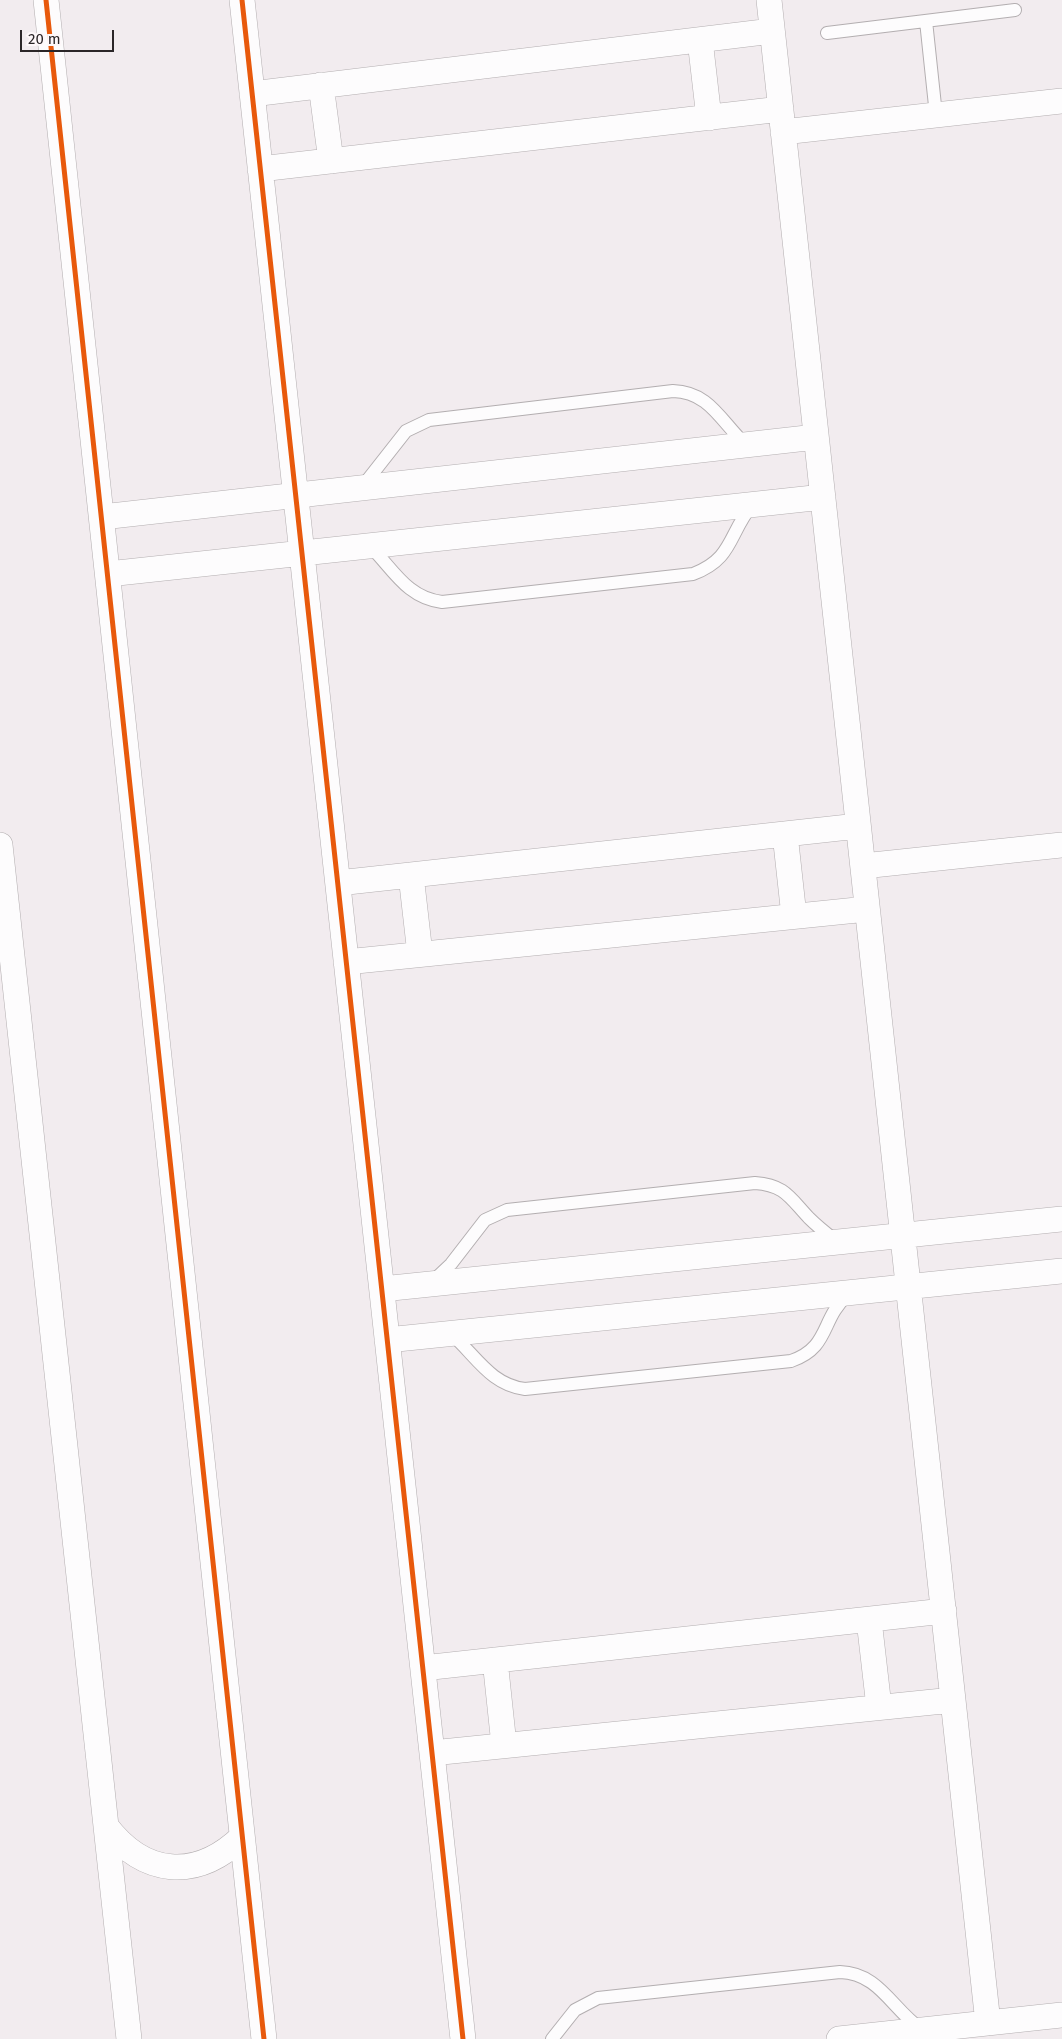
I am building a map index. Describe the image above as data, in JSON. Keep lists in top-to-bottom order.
{
  "scale_bar": "20 m"
}
